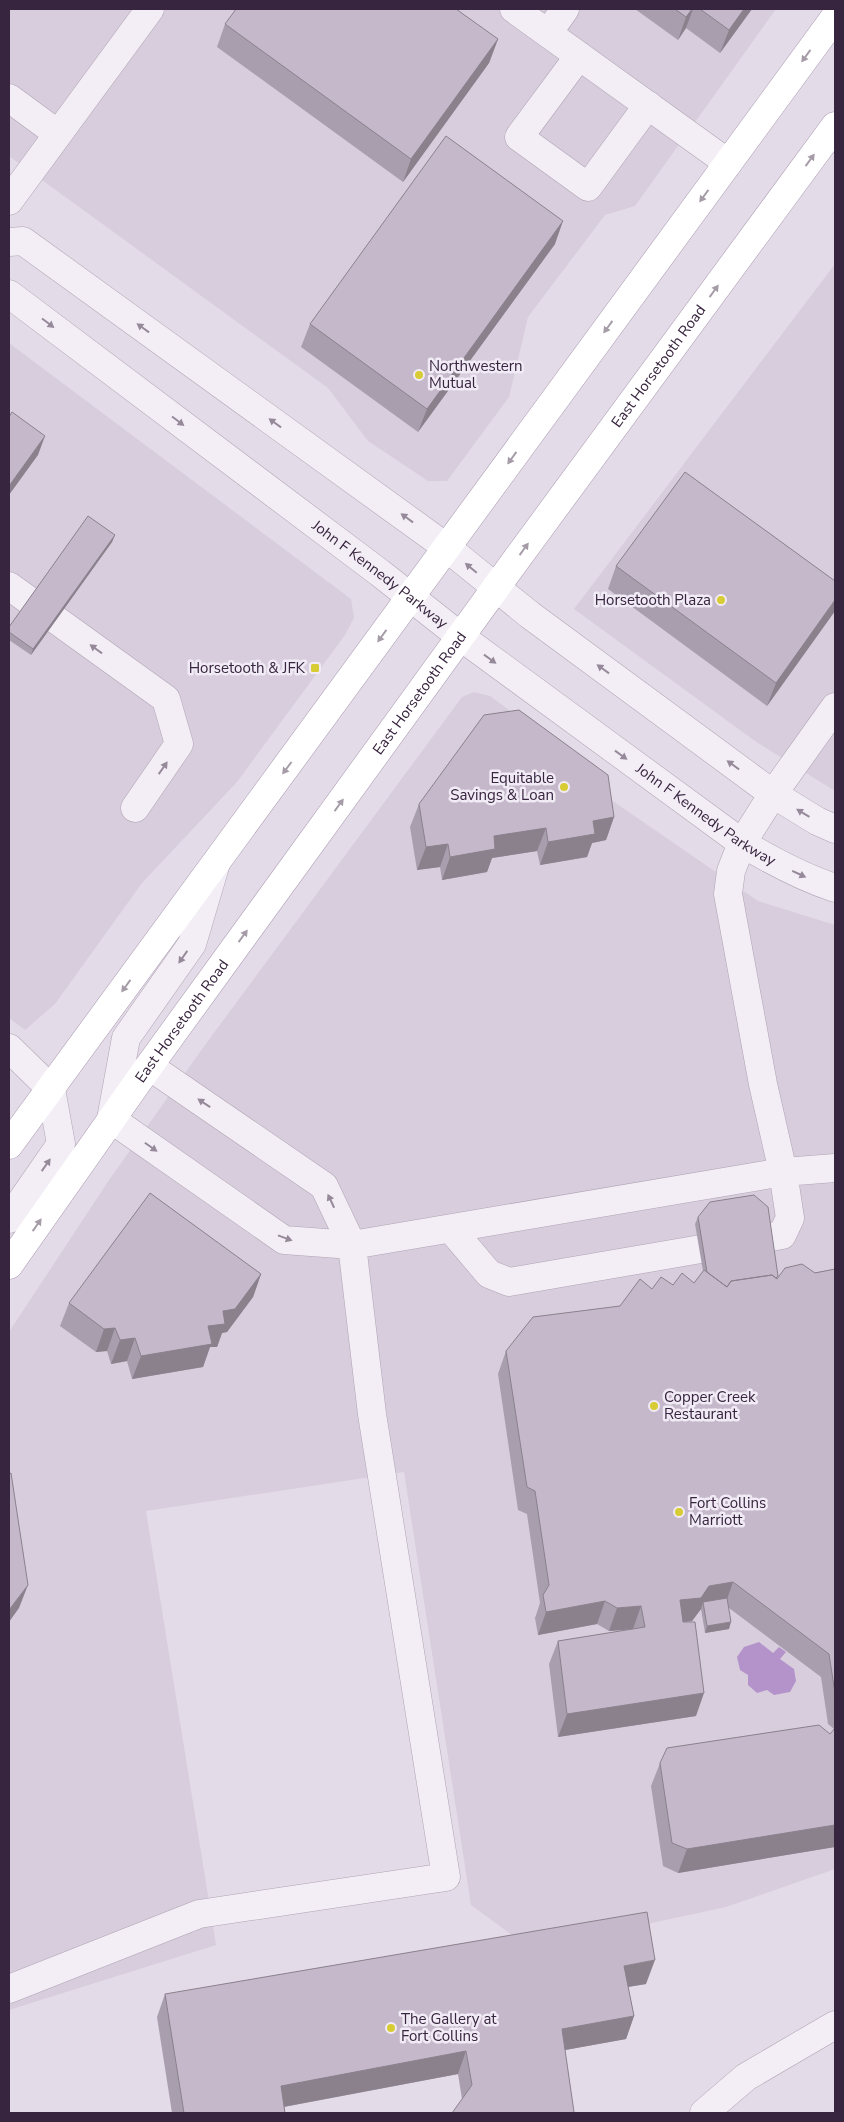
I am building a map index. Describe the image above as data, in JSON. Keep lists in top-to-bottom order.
{
  "streets": {
    "main road": ["East Horsetooth Road"],
    "street": ["John F Kennedy Parkway"]
  },
  "crossings": [
    ["East Horsetooth Road", "John F Kennedy Parkway"]
  ],
  "places": {
    "other": [
      "Northwestern Mutual",
      "Horsetooth Plaza",
      "Equitable Savings & Loan",
      "Copper Creek Restaurant",
      "Fort Collins Marriott",
      "The Gallery at Fort Collins"
    ],
    "transit": ["Horsetooth & JFK"]
  }
}
